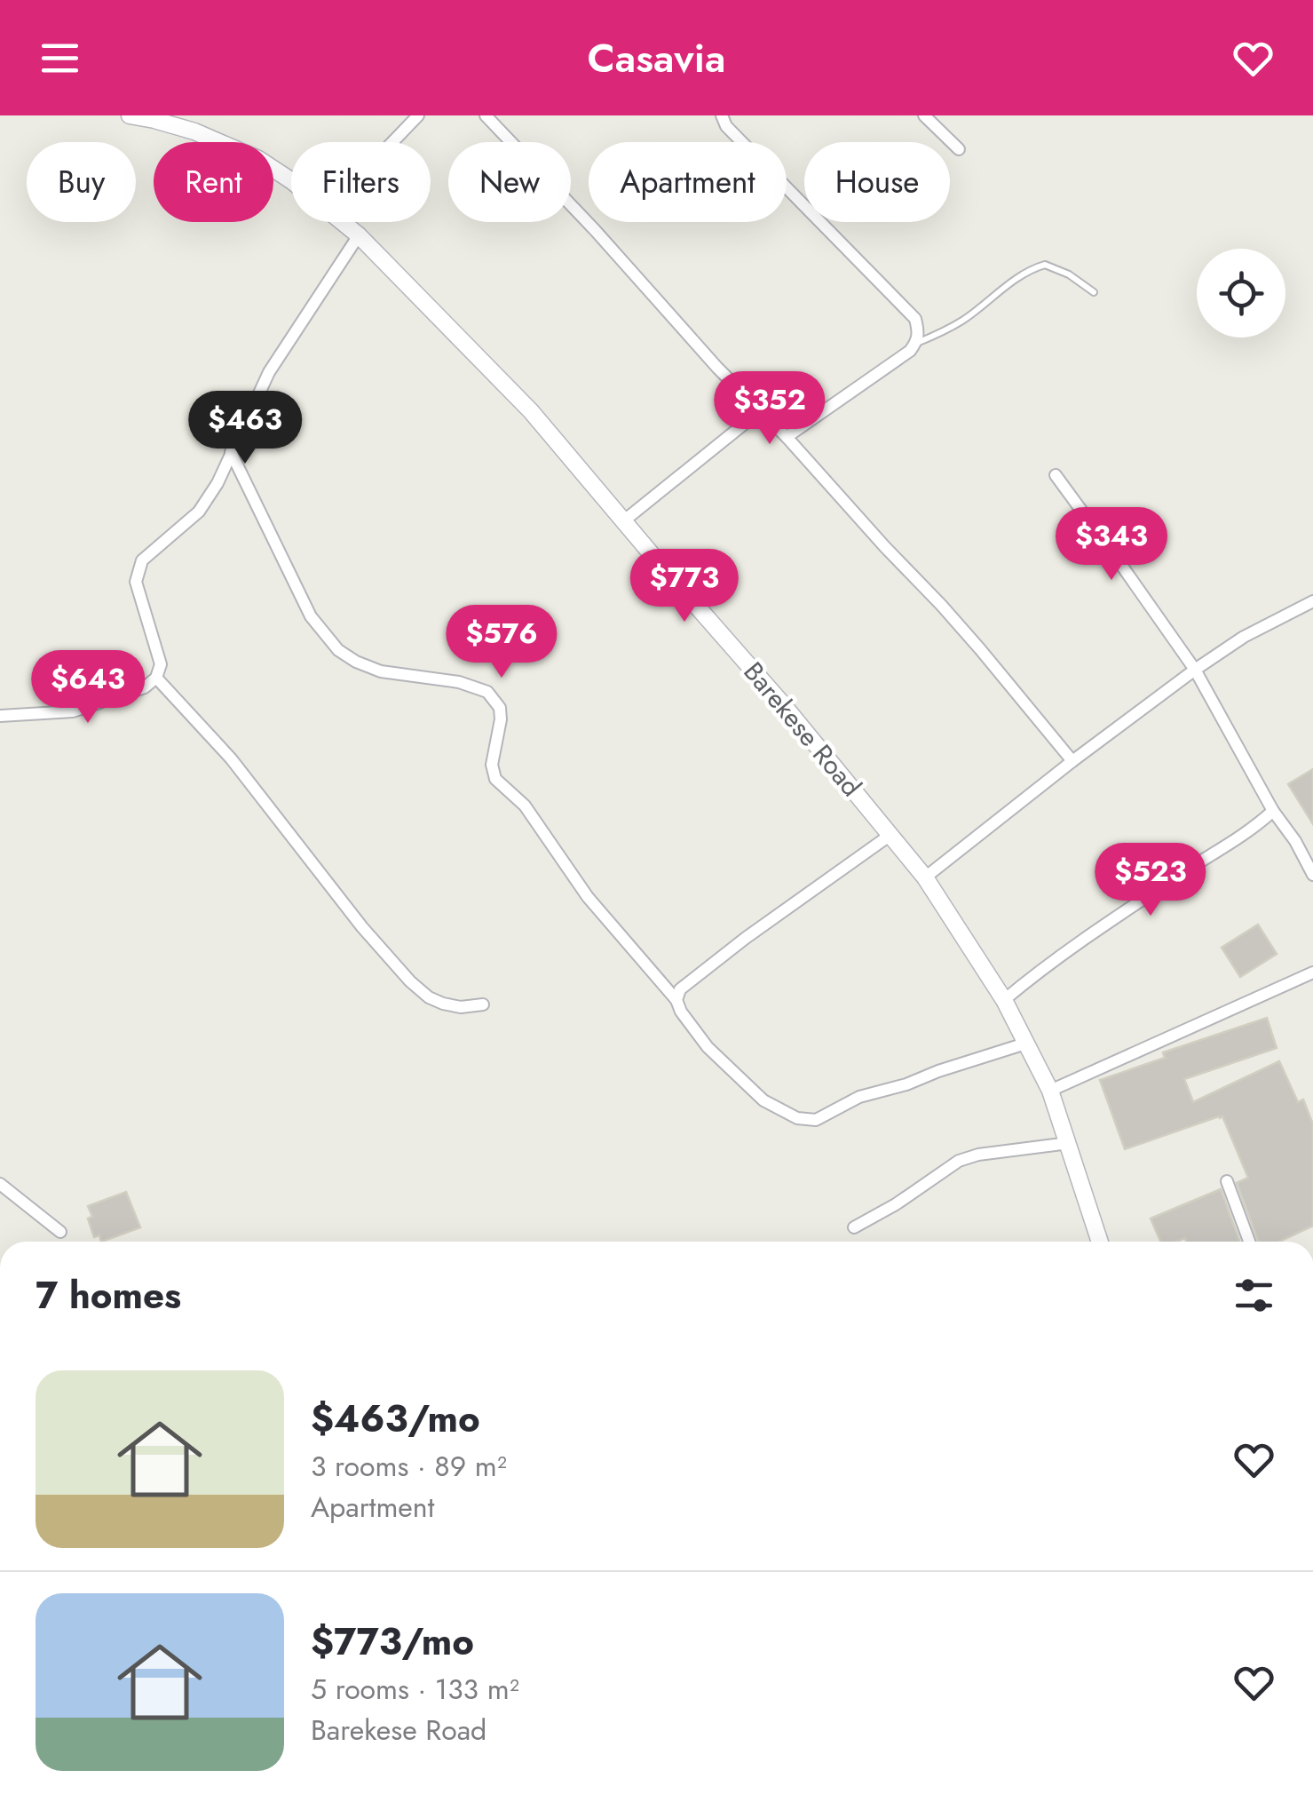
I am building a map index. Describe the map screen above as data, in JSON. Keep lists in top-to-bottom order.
{
  "streets": {
    "main road": ["Barekese Road"]
  },
  "page": {
    "header": "Casavia",
    "chip": [
      "Buy",
      "Rent",
      "Filters",
      "New",
      "Apartment",
      "House"
    ],
    "price": [
      "$352",
      "$463",
      "$343",
      "$773",
      "$576",
      "$643",
      "$523"
    ],
    "heading": "7 homes",
    "list": [
      {
        "name": "$463/mo",
        "note": "3 rooms · 89 m² · Apartment"
      },
      {
        "name": "$773/mo",
        "note": "5 rooms · 133 m² · Barekese Road"
      }
    ]
  }
}
